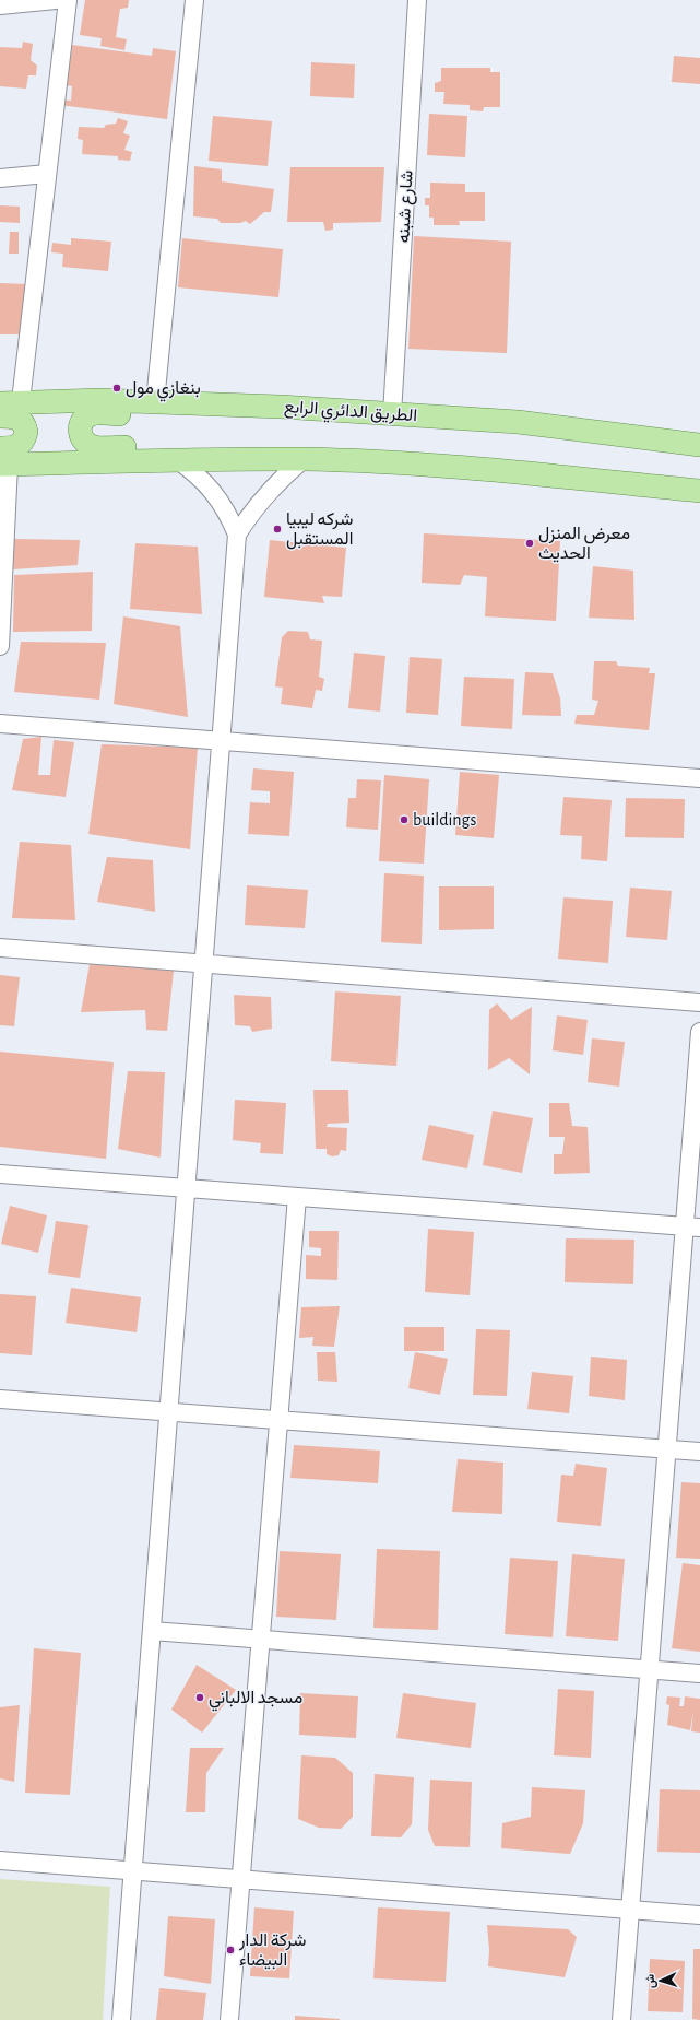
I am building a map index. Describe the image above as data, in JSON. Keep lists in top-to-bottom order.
{
  "streets": {
    "main road": ["الطريق الدائري الرابع"],
    "street": ["شارع شبنه"]
  },
  "crossings": [
    ["شارع شبنه", "الطريق الدائري الرابع"]
  ],
  "places": [
    "بنغازي مول",
    "شركه ليبيا المستقبل",
    "معرض المنزل الحديث",
    "buildings",
    "مسجد الالباني",
    "شركة الدار البيضاء"
  ],
  "north": "left"
}
